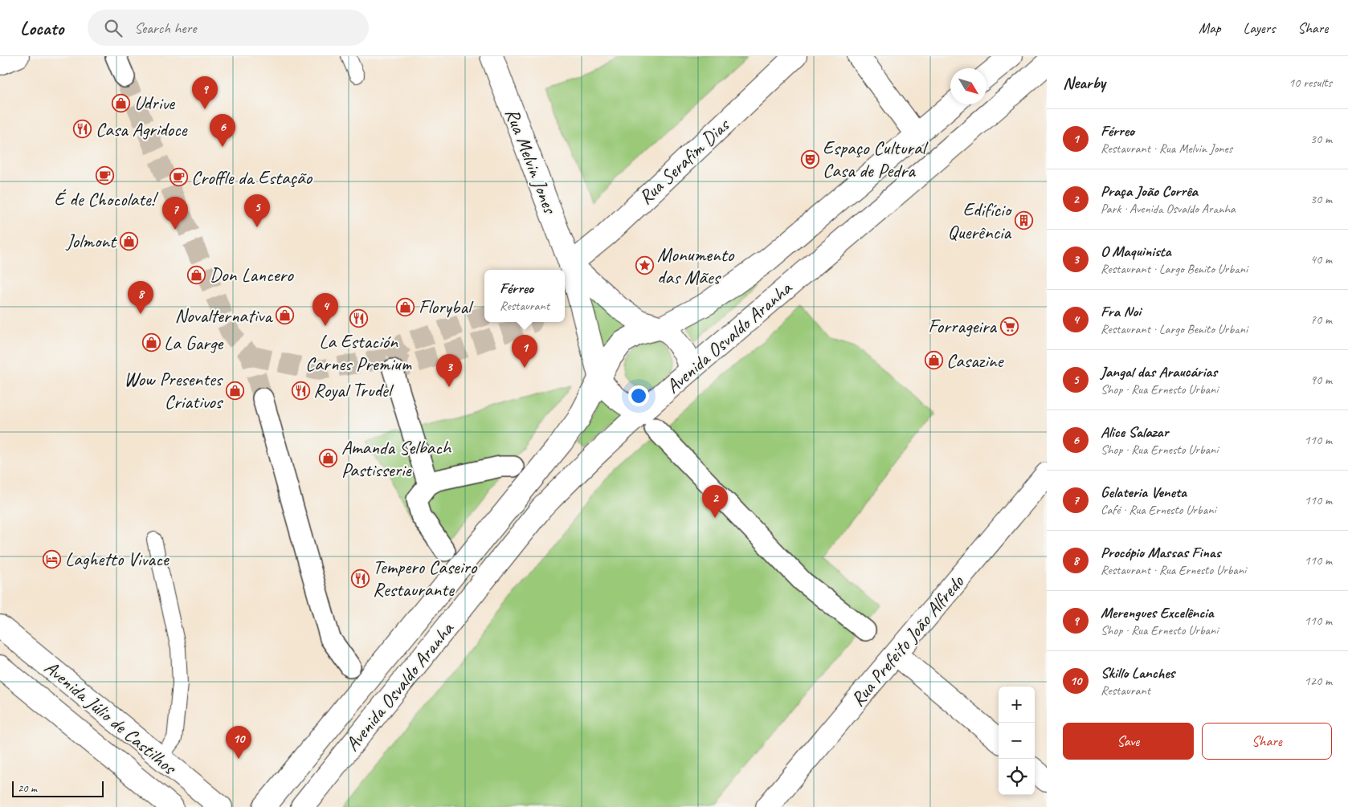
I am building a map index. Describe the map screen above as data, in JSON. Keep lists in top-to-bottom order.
{
  "streets": {
    "street": [
      "Rua Melvin Jones",
      "Rua Serafim Dias",
      "Avenida Osvaldo Aranha",
      "Rua Prefeito João Alfredo",
      "Avenida Júlio de Castilhos"
    ]
  },
  "crossings": [
    ["Rua Melvin Jones", "Rua Serafim Dias"],
    ["Rua Melvin Jones", "Avenida Osvaldo Aranha"]
  ],
  "places": {
    "shop": [
      "Udrive",
      "Jolmont",
      "Don Lancero",
      "Florybal",
      "Novalternativa",
      "La Garge",
      "Casazine",
      "Wow Presentes Criativos",
      "Amanda Selbach Pastisserie"
    ],
    "restaurant": [
      "Casa Agridoce",
      "La Estación Carnes Premium",
      "Royal Trudel",
      "Tempero Caseiro Restaurante"
    ],
    "theatre": ["Espaço Cultural Casa de Pedra"],
    "cafe": ["É de Chocolate!", "Croffle da Estação"],
    "building": ["Edifício Querência"],
    "place": ["Monumento das Mães"],
    "supermarket": ["Forrageira"],
    "hotel": ["Laghetto Vivace"]
  },
  "scale_bar": "20 m",
  "north": "bottom right",
  "page": {
    "header": "Locato",
    "search": "Search here",
    "nav": ["Map", "Layers", "Share"],
    "heading": ["Nearby", "10 results"],
    "pins": [
      "9",
      "6",
      "5",
      "7",
      "8",
      "4",
      "1",
      "3",
      "2",
      "10"
    ],
    "list": [
      {
        "mark": "1",
        "name": "Férreo",
        "note": "Restaurant · Rua Melvin Jones",
        "value": "30 m"
      },
      {
        "mark": "2",
        "name": "Praça João Corrêa",
        "note": "Park · Avenida Osvaldo Aranha",
        "value": "30 m"
      },
      {
        "mark": "3",
        "name": "O Maquinista",
        "note": "Restaurant · Largo Benito Urbani",
        "value": "40 m"
      },
      {
        "mark": "4",
        "name": "Fra Noi",
        "note": "Restaurant · Largo Benito Urbani",
        "value": "70 m"
      },
      {
        "mark": "5",
        "name": "Jangal das Araucárias",
        "note": "Shop · Rua Ernesto Urbani",
        "value": "90 m"
      },
      {
        "mark": "6",
        "name": "Alice Salazar",
        "note": "Shop · Rua Ernesto Urbani",
        "value": "110 m"
      },
      {
        "mark": "7",
        "name": "Gelateria Veneta",
        "note": "Café · Rua Ernesto Urbani",
        "value": "110 m"
      },
      {
        "mark": "8",
        "name": "Procópio Massas Finas",
        "note": "Restaurant · Rua Ernesto Urbani",
        "value": "110 m"
      },
      {
        "mark": "9",
        "name": "Merengues Excelência",
        "note": "Shop · Rua Ernesto Urbani",
        "value": "110 m"
      },
      {
        "mark": "10",
        "name": "Skillo Lanches",
        "note": "Restaurant",
        "value": "120 m"
      }
    ],
    "popup": ["Férreo", "Restaurant"],
    "map_buttons": ["+", "−"],
    "buttons": ["Save", "Share"],
    "scale": "20 m"
  }
}
